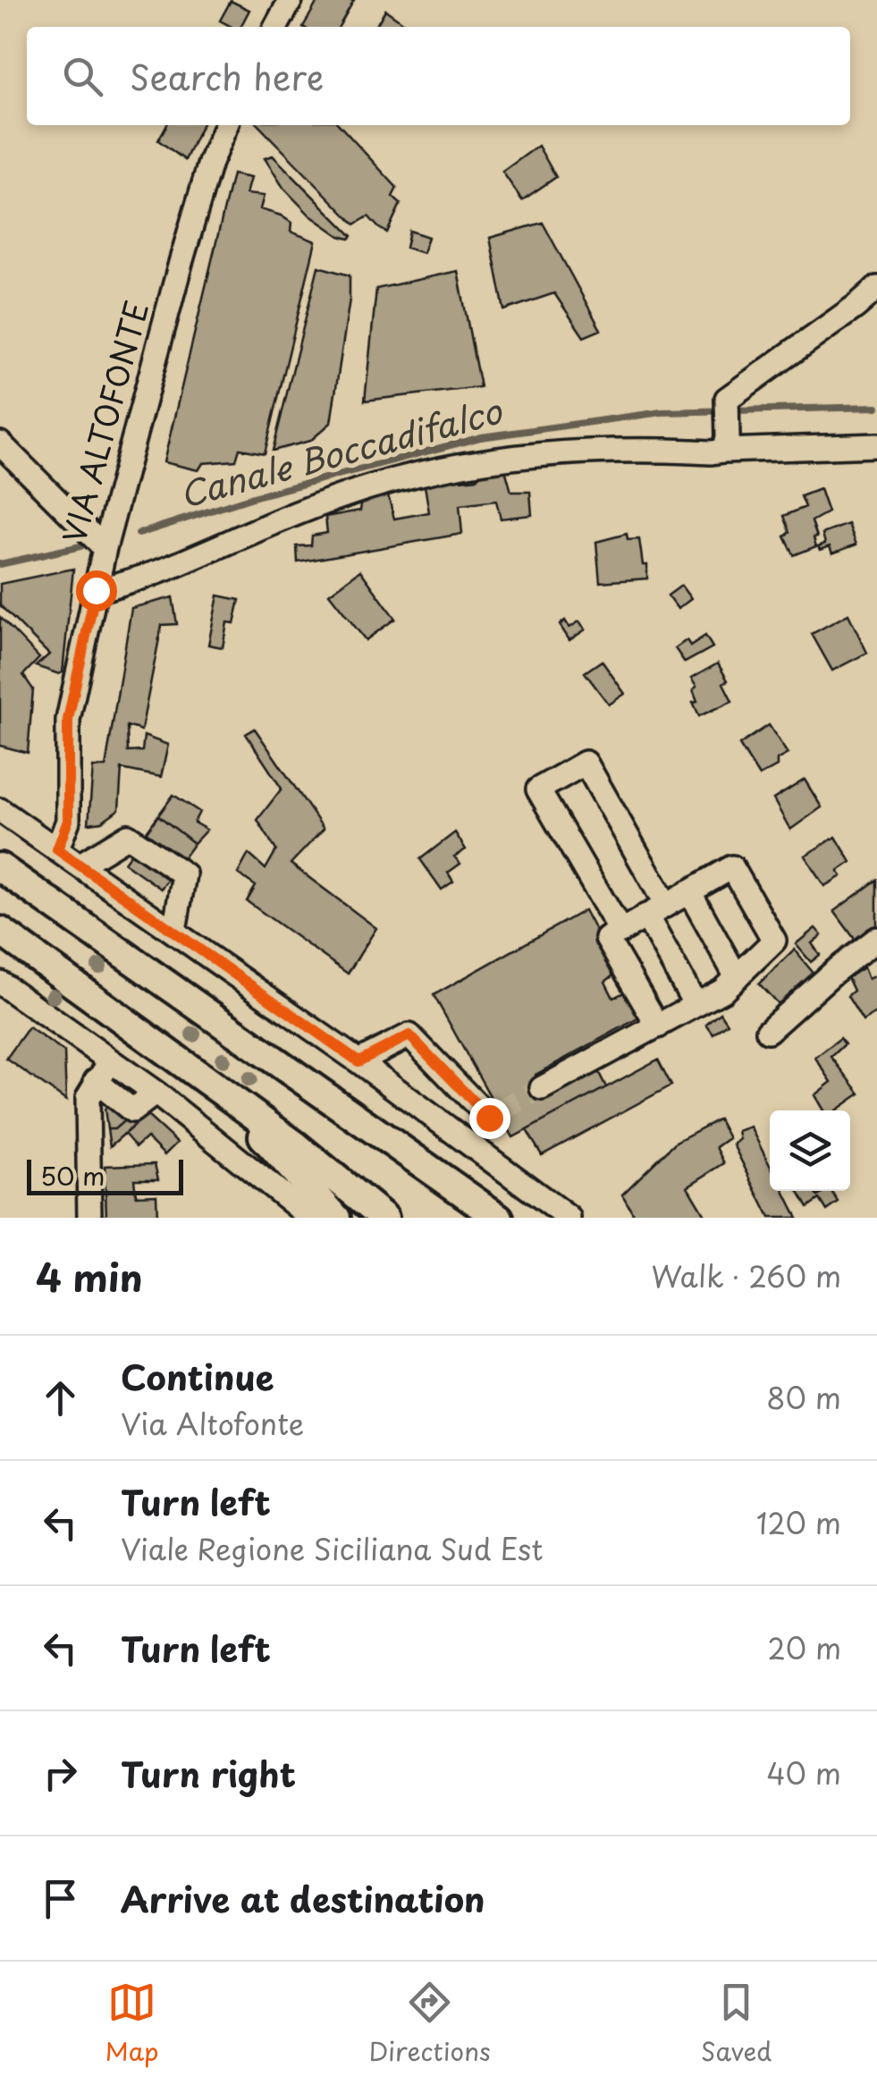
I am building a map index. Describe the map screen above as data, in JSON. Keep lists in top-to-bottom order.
{
  "streets": {
    "street": ["VIA ALTOFONTE"]
  },
  "water": ["Canale Boccadifalco"],
  "scale_bar": "50 m",
  "page": {
    "search": "Search here",
    "scale": "50 m",
    "heading": ["4 min", "Walk · 260 m"],
    "list": [
      ["Continue", "Via Altofonte", "80 m"],
      ["Turn left", "Viale Regione Siciliana Sud Est", "120 m"],
      ["Turn left", "20 m"],
      ["Turn right", "40 m"],
      "Arrive at destination"
    ],
    "nav": ["Map", "Directions", "Saved"]
  }
}
